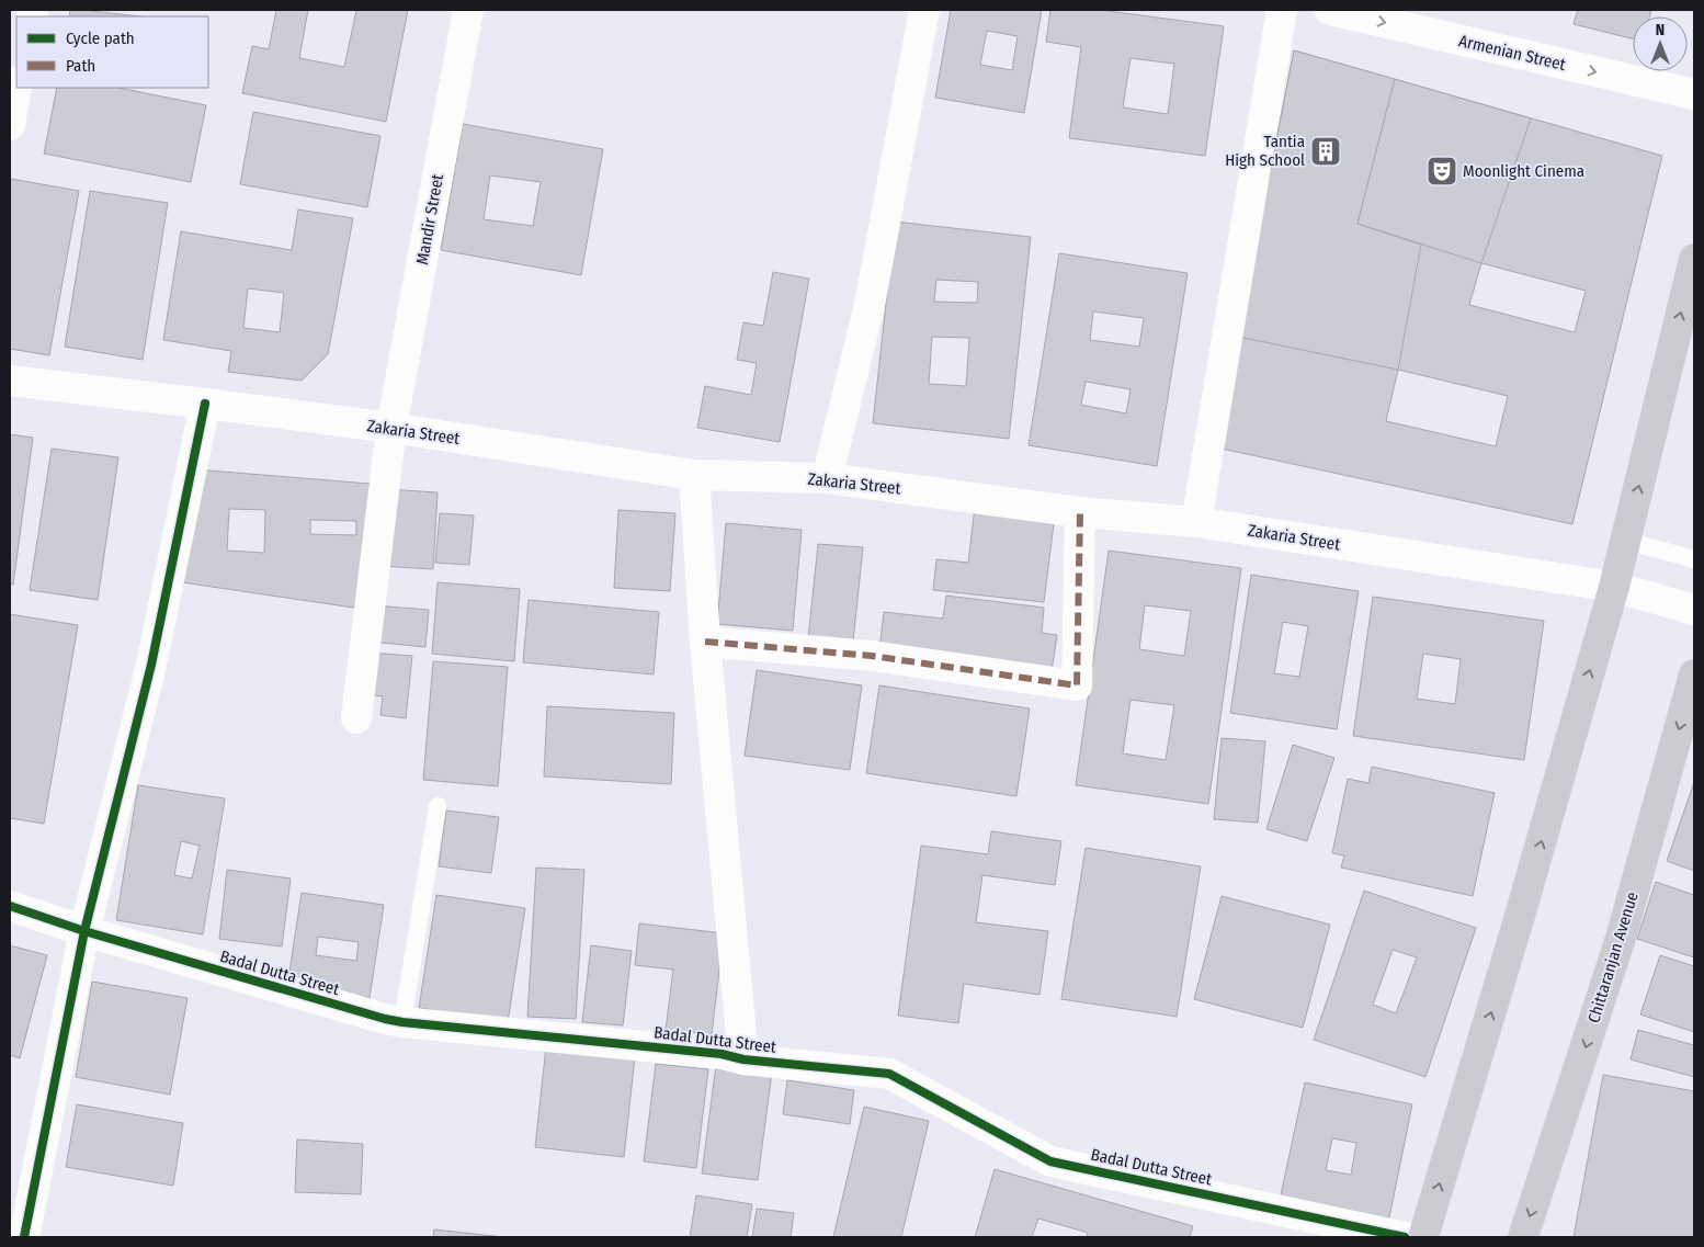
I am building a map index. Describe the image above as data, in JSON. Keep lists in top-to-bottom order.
{
  "streets": {
    "main road": ["Chittaranjan Avenue"],
    "street": [
      "Armenian Street",
      "Mandir Street",
      "Zakaria Street",
      "Badal Dutta Street"
    ]
  },
  "crossings": [
    ["Mandir Street", "Zakaria Street"]
  ],
  "one_way": ["Armenian Street"],
  "places": {
    "building": ["Tantia High School"],
    "theatre": ["Moonlight Cinema"]
  },
  "legend": ["Cycle path", "Path"],
  "north": "top"
}
